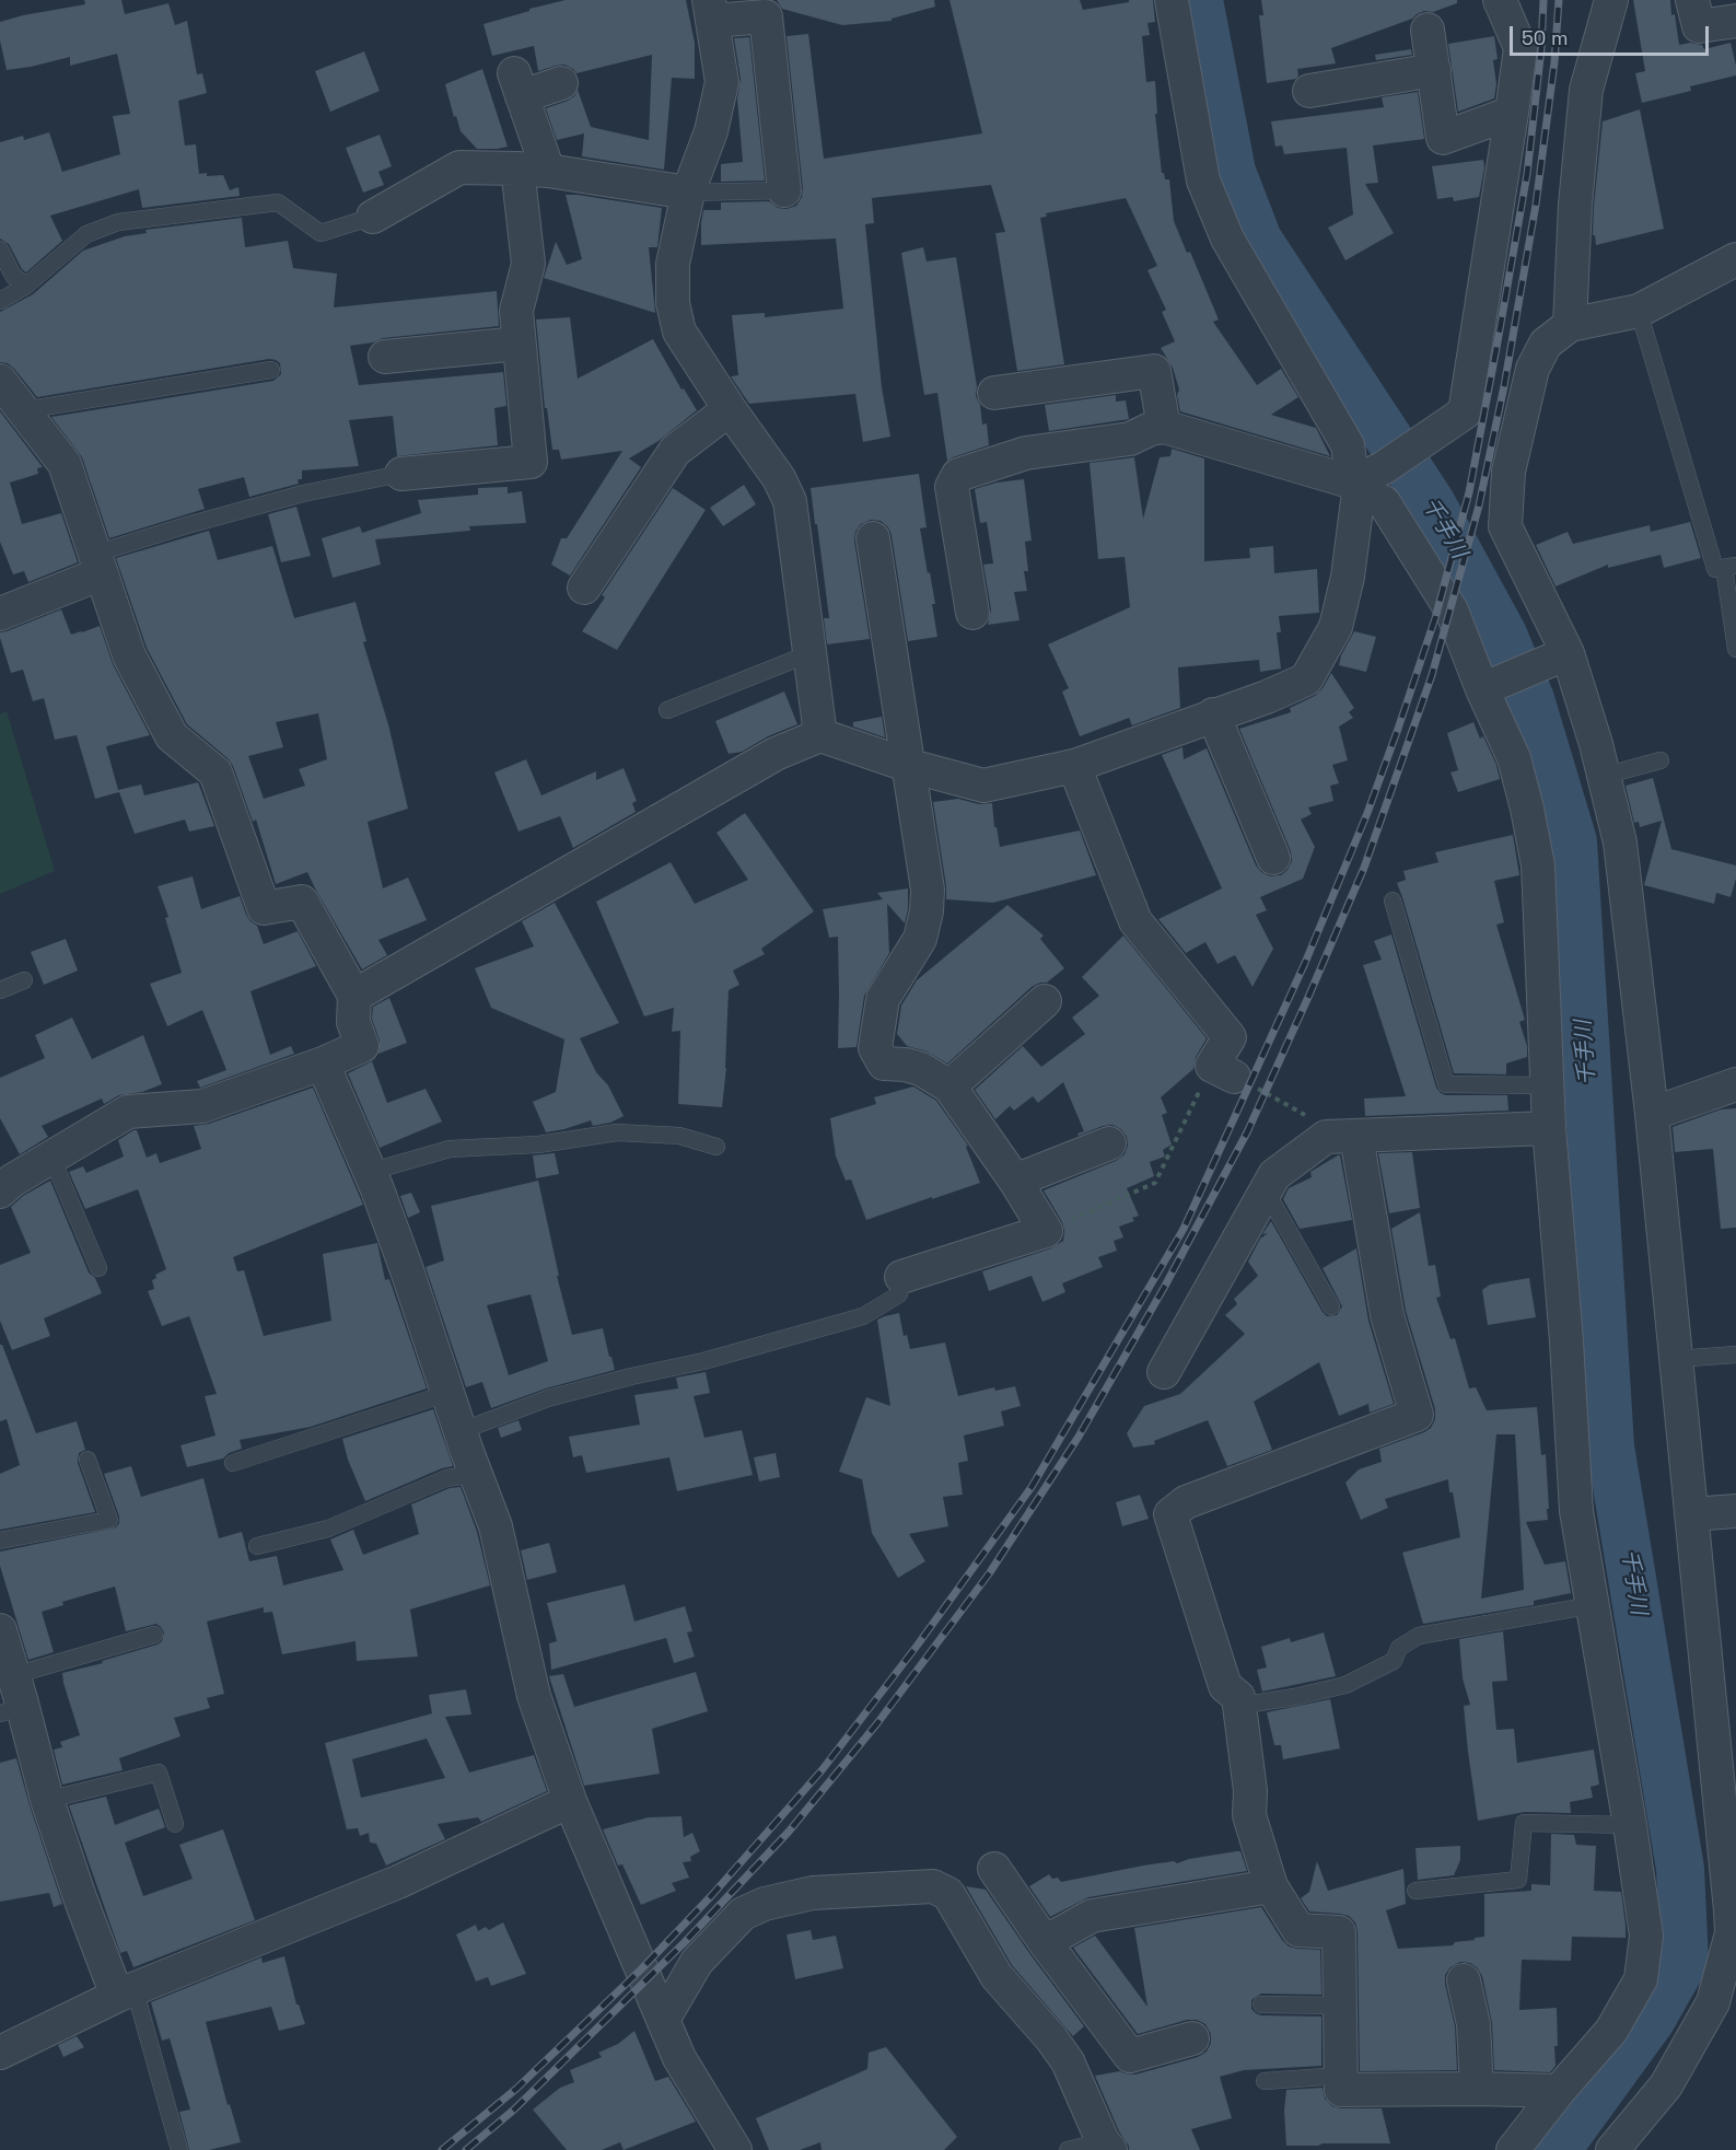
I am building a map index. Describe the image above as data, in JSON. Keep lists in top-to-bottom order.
{
  "water": ["千手川"],
  "scale_bar": "50 m"
}
